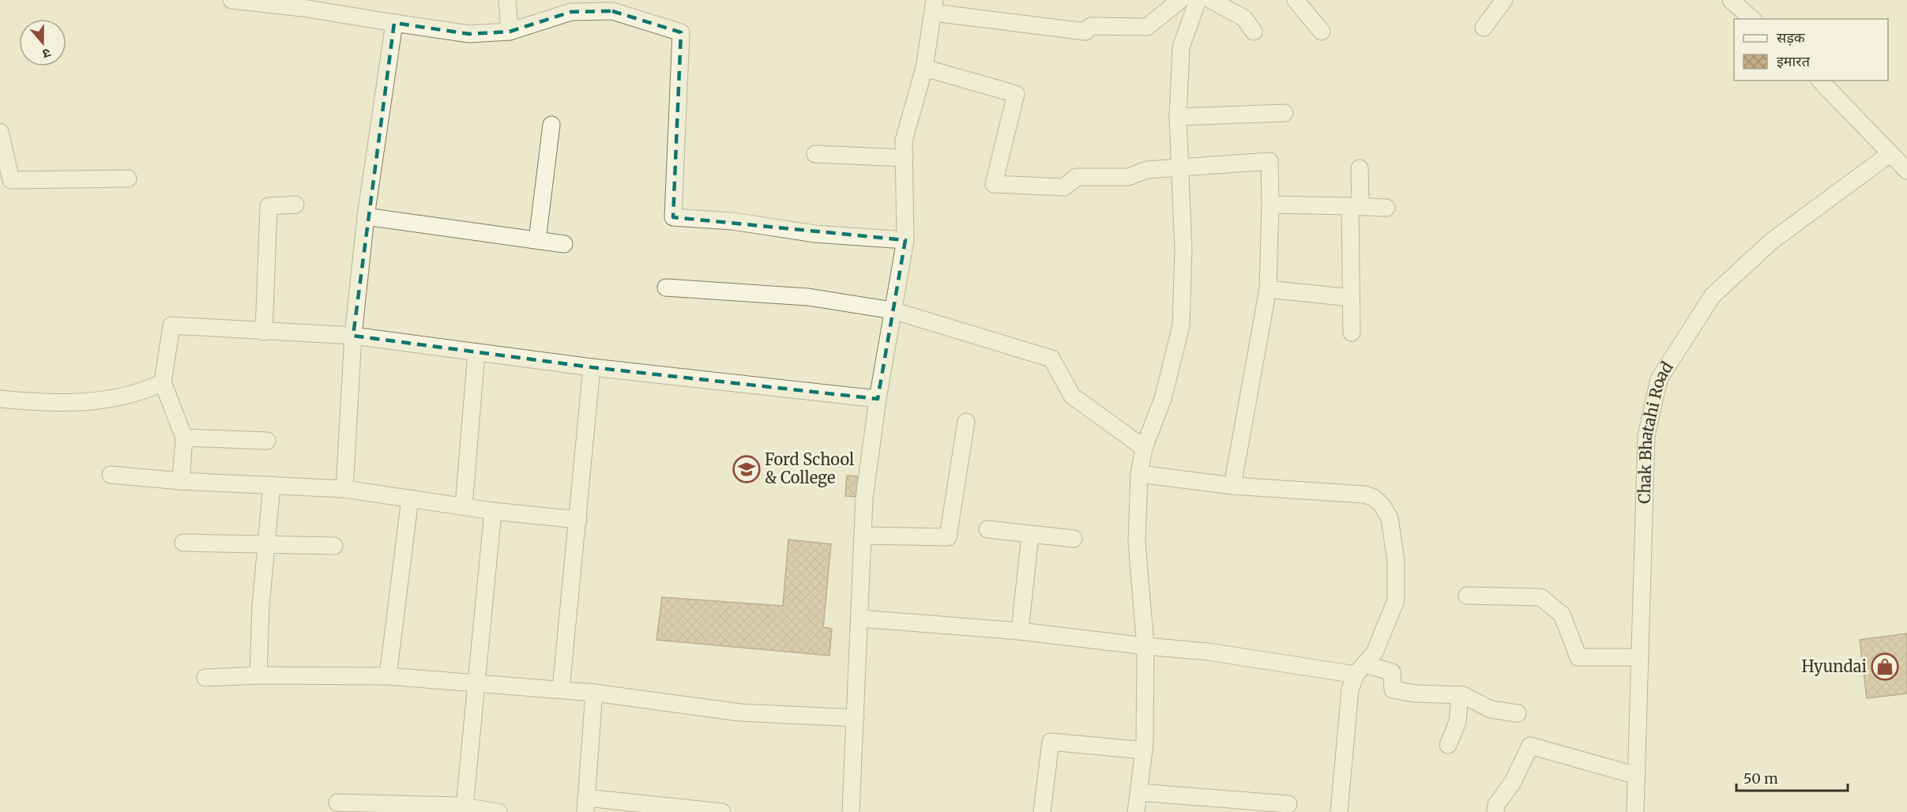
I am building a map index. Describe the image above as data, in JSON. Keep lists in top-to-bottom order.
{
  "streets": {
    "street": ["Chak Bhatahi Road"]
  },
  "places": {
    "school or university": ["Ford School & College"],
    "shop": ["Hyundai"]
  },
  "legend": ["सड़क", "इमारत"],
  "scale_bar": "50 m",
  "north": "bottom"
}
